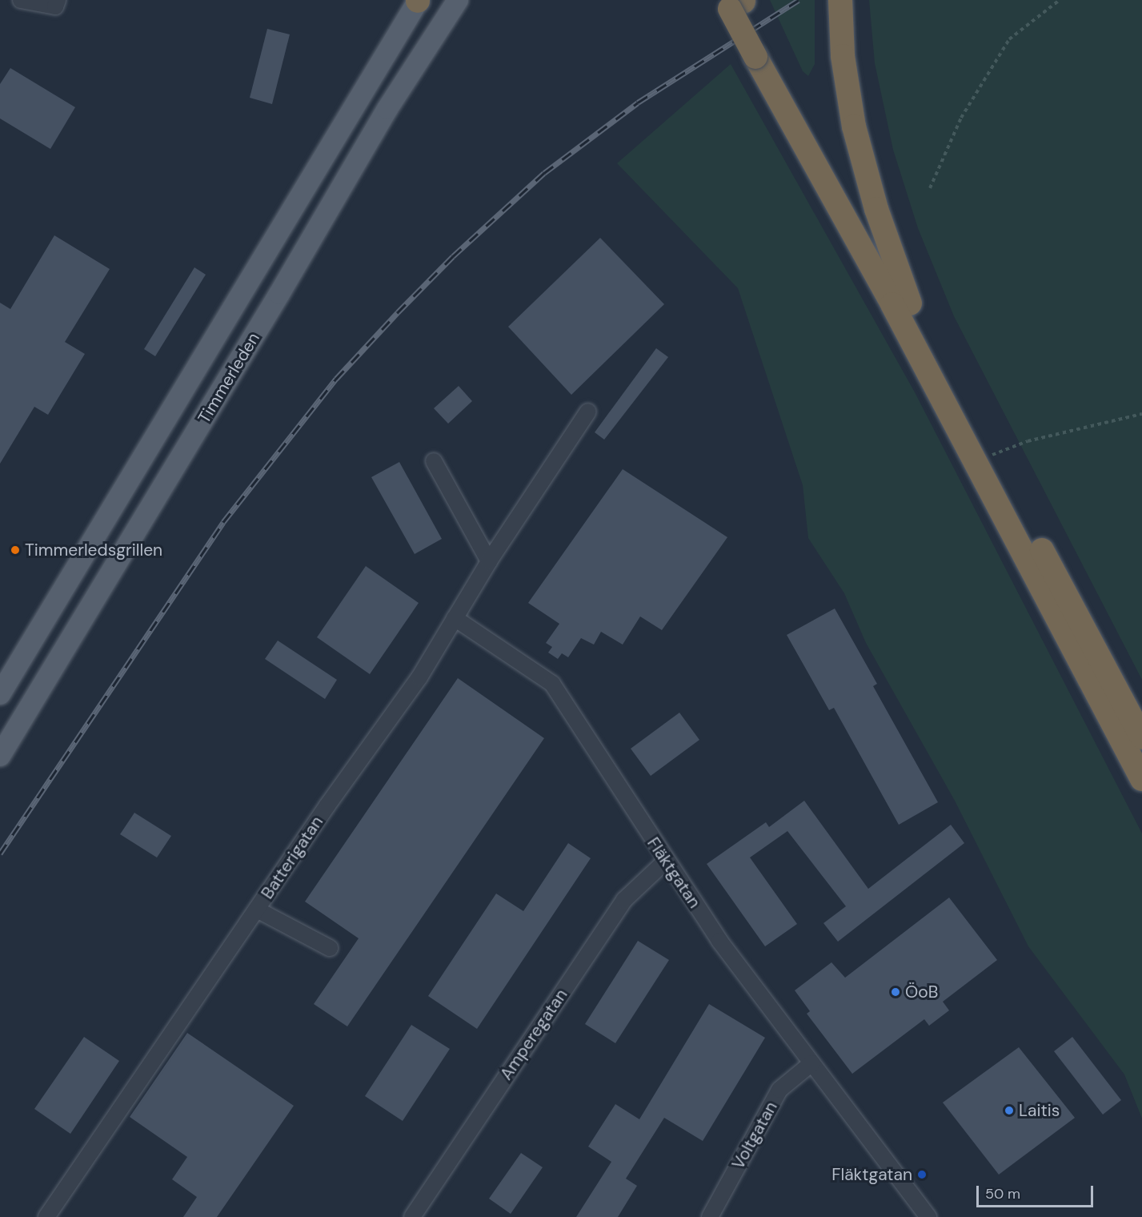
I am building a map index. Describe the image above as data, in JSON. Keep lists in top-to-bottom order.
{
  "streets": {
    "main road": ["Timmerleden"],
    "street": [
      "Batterigatan",
      "Fläktgatan",
      "Amperegatan",
      "Voltgatan"
    ]
  },
  "crossings": [
    ["Batterigatan", "Fläktgatan"],
    ["Fläktgatan", "Amperegatan"],
    ["Fläktgatan", "Voltgatan"]
  ],
  "places": [
    "Timmerledsgrillen",
    "ÖoB",
    "Laitis",
    "Fläktgatan"
  ],
  "scale_bar": "50 m"
}
